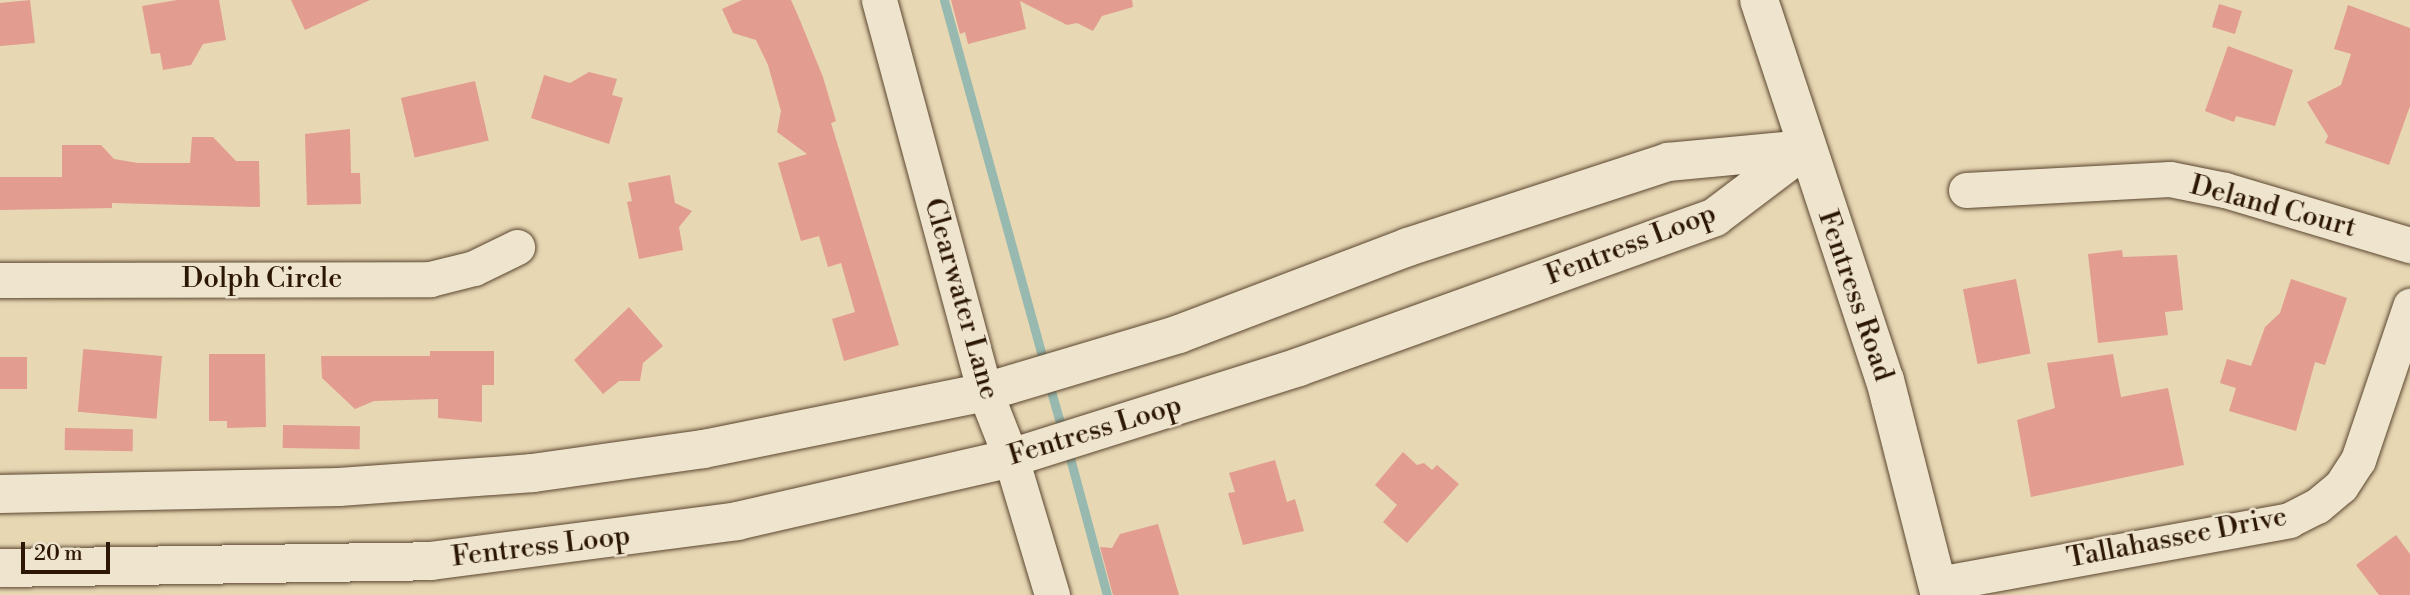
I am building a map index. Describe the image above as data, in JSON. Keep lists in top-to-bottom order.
{
  "streets": {
    "street": [
      "Deland Court",
      "Fentress Loop",
      "Dolph Circle",
      "Fentress Road",
      "Clearwater Lane",
      "Tallahassee Drive"
    ]
  },
  "crossings": [
    ["Fentress Loop", "Fentress Road"],
    ["Fentress Loop", "Clearwater Lane"],
    ["Fentress Road", "Tallahassee Drive"]
  ],
  "scale_bar": "20 m"
}
